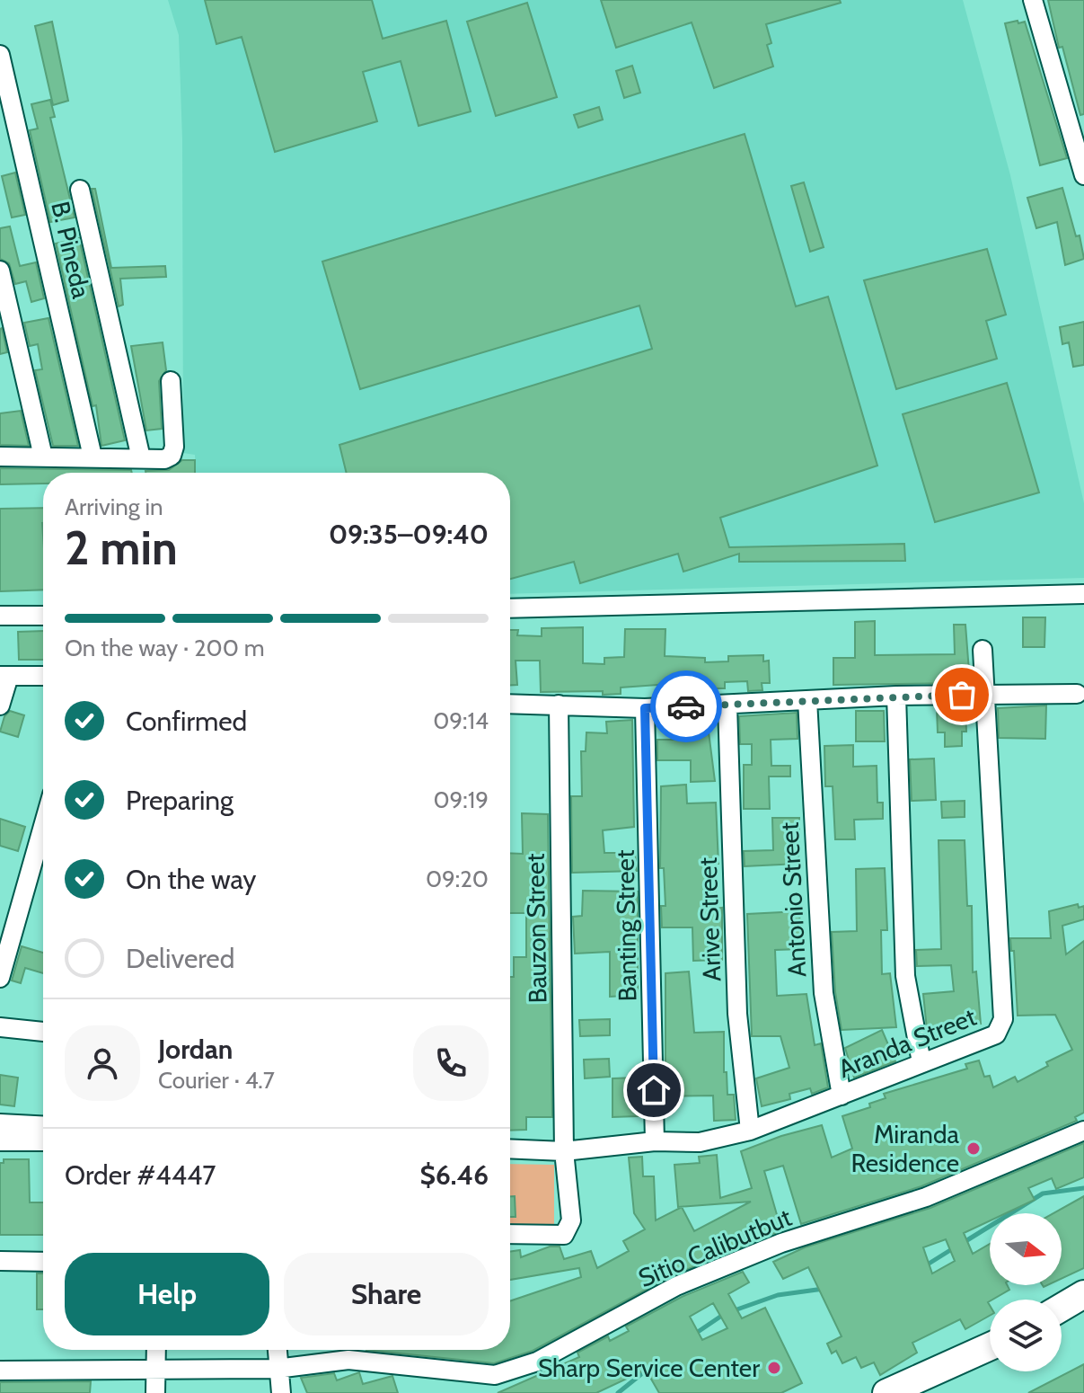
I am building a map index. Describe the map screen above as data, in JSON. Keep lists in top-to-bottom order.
{
  "streets": {
    "street": [
      "B. Pineda",
      "Antonio Street",
      "Arive Street",
      "Banting Street",
      "Bauzon Street",
      "Aranda Street",
      "Sitio Calibutbut"
    ]
  },
  "crossings": [
    ["Antonio Street", "Aranda Street"],
    ["Arive Street", "Aranda Street"],
    ["Banting Street", "Aranda Street"],
    ["Bauzon Street", "Aranda Street"]
  ],
  "places": ["Miranda Residence", "Sharp Service Center"],
  "north": "right",
  "page": {
    "heading": ["2 min", "Arriving in", "09:35–09:40"],
    "panel": [
      "Jordan",
      "Courier · 4.7",
      "Order #4447",
      "$6.46"
    ],
    "bar": "On the way · 200 m",
    "list": [
      ["Confirmed", "09:14"],
      ["Preparing", "09:19"],
      ["On the way", "09:20"],
      "Delivered"
    ],
    "buttons": ["Help", "Share"]
  }
}
